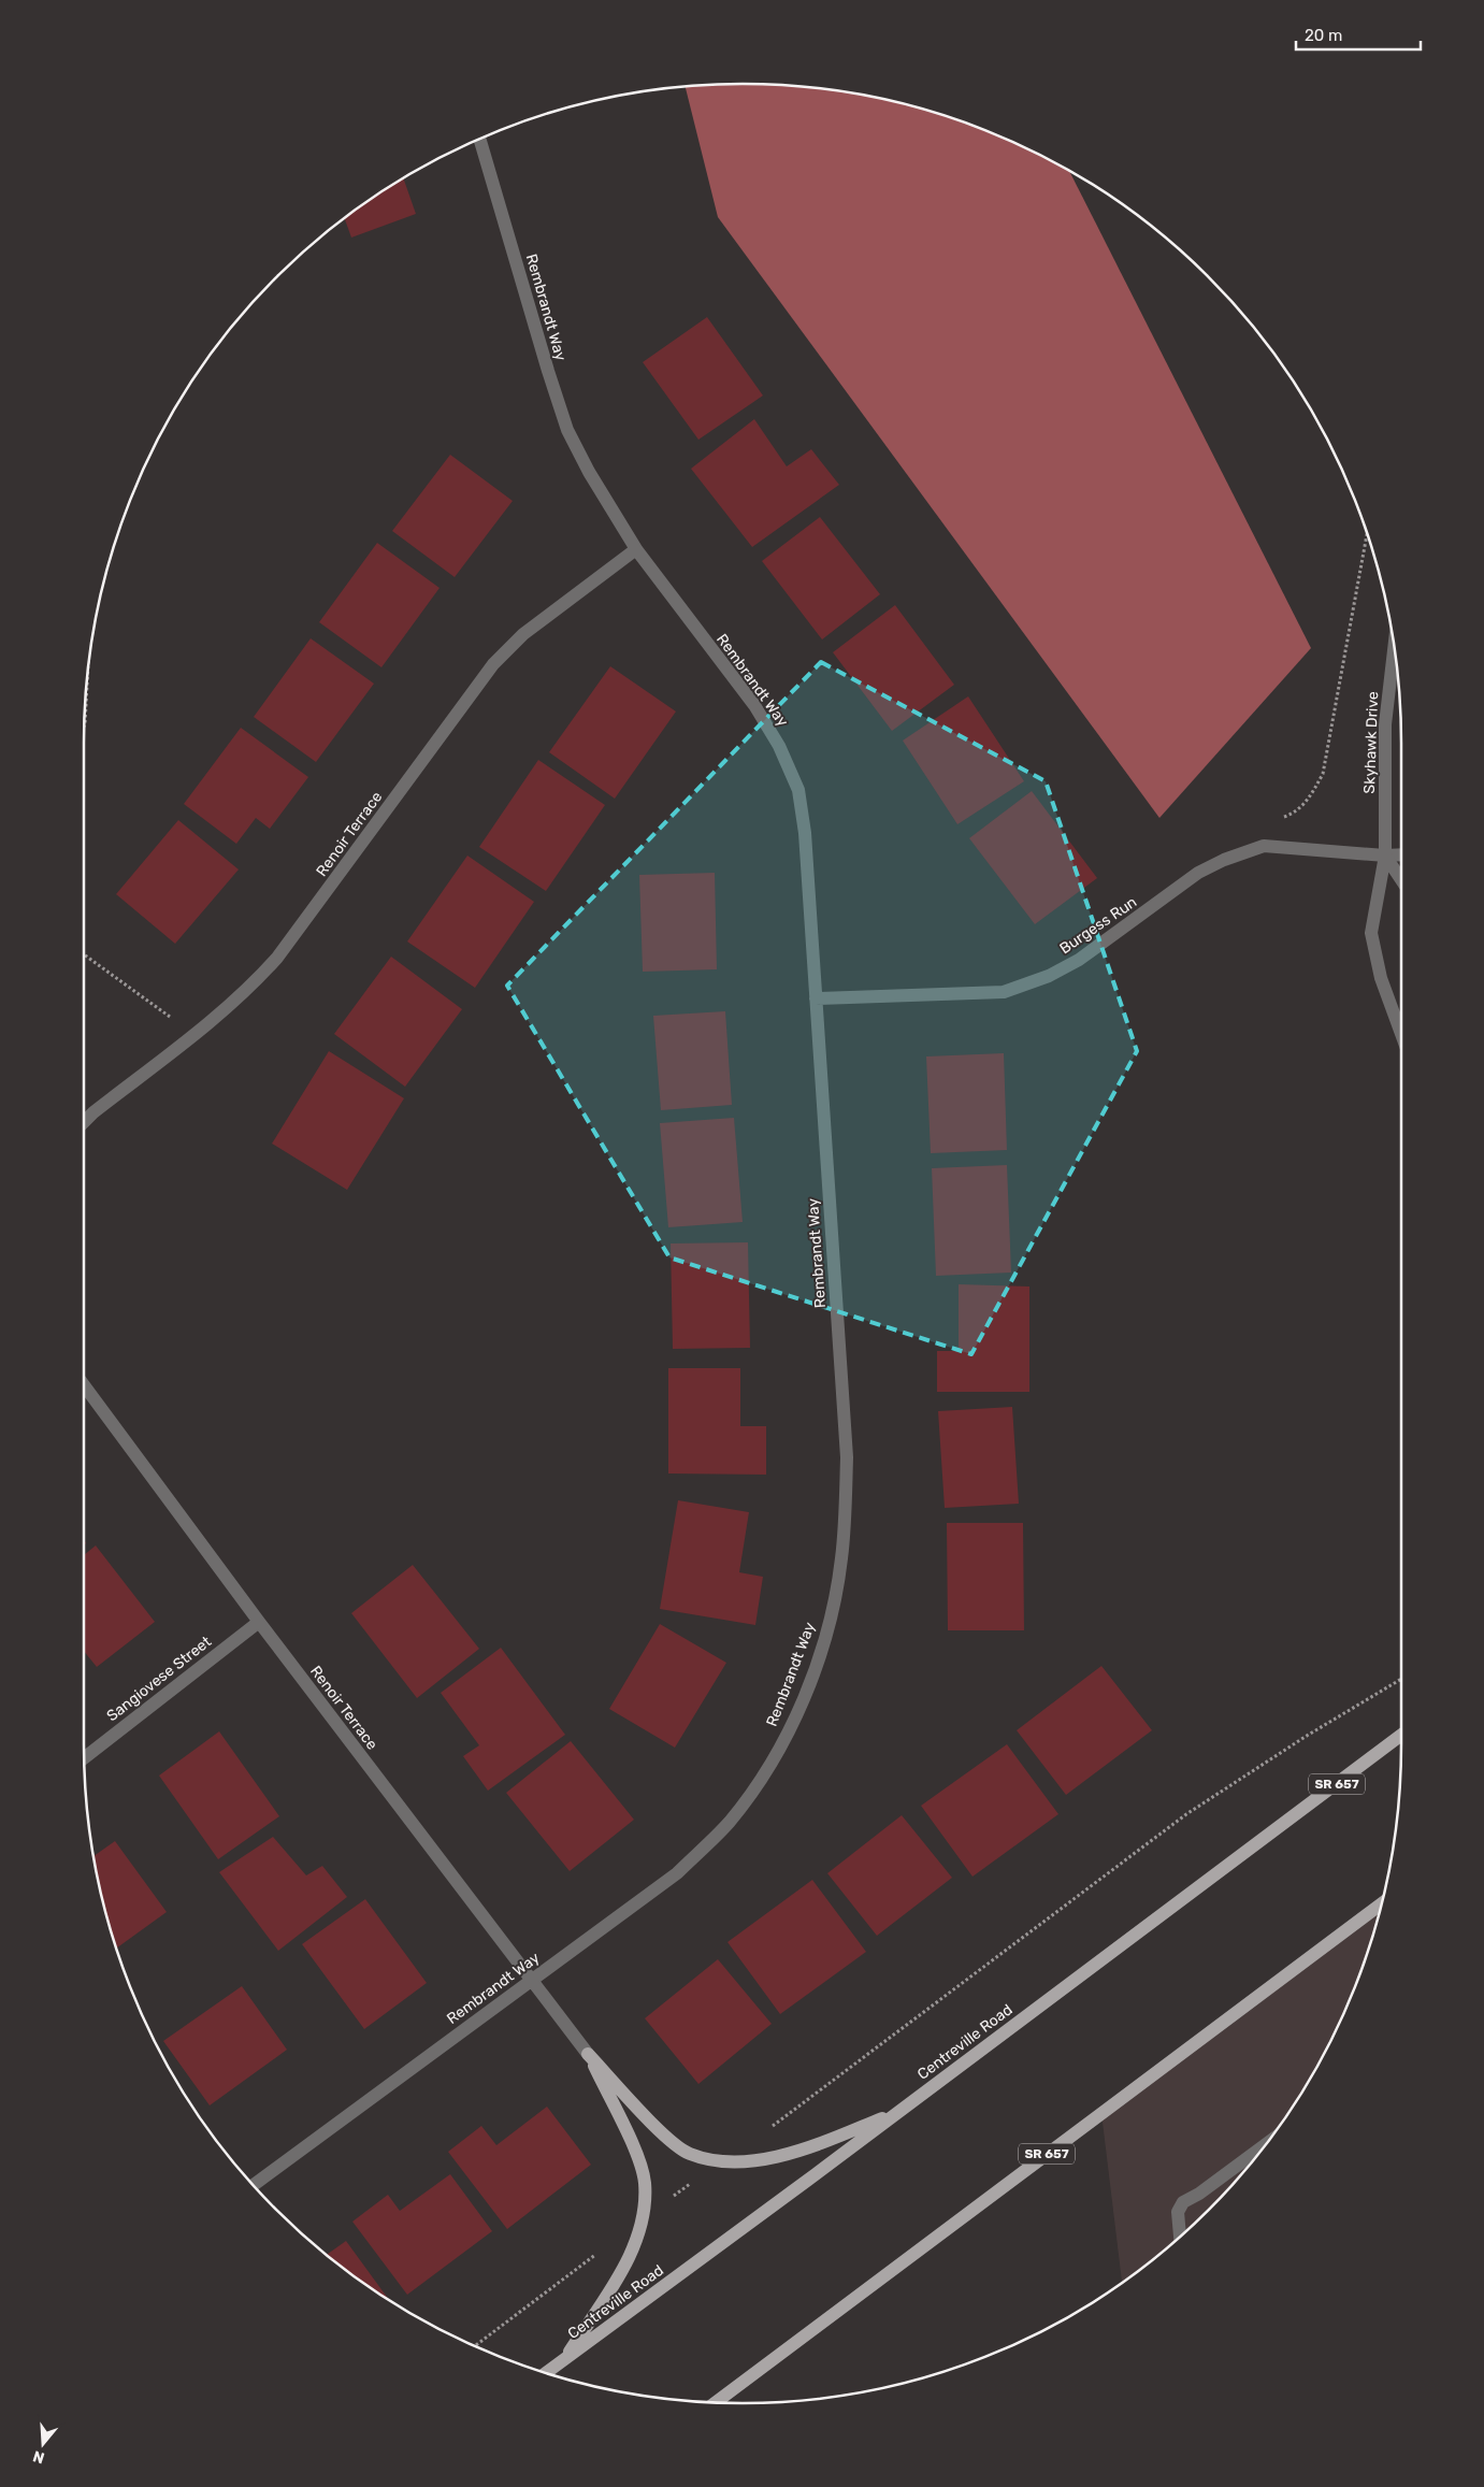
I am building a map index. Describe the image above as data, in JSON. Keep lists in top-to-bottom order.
{
  "streets": {
    "main road": ["SR 657", "Centreville Road"],
    "street": [
      "Rembrandt Way",
      "Skyhawk Drive",
      "Renoir Terrace",
      "Burgess Run",
      "Sangiovese Street"
    ]
  },
  "crossings": [
    ["Rembrandt Way", "Renoir Terrace"],
    ["Rembrandt Way", "Burgess Run"],
    ["Skyhawk Drive", "Burgess Run"],
    ["Renoir Terrace", "Sangiovese Street"]
  ],
  "scale_bar": "20 m",
  "north": "bottom"
}
